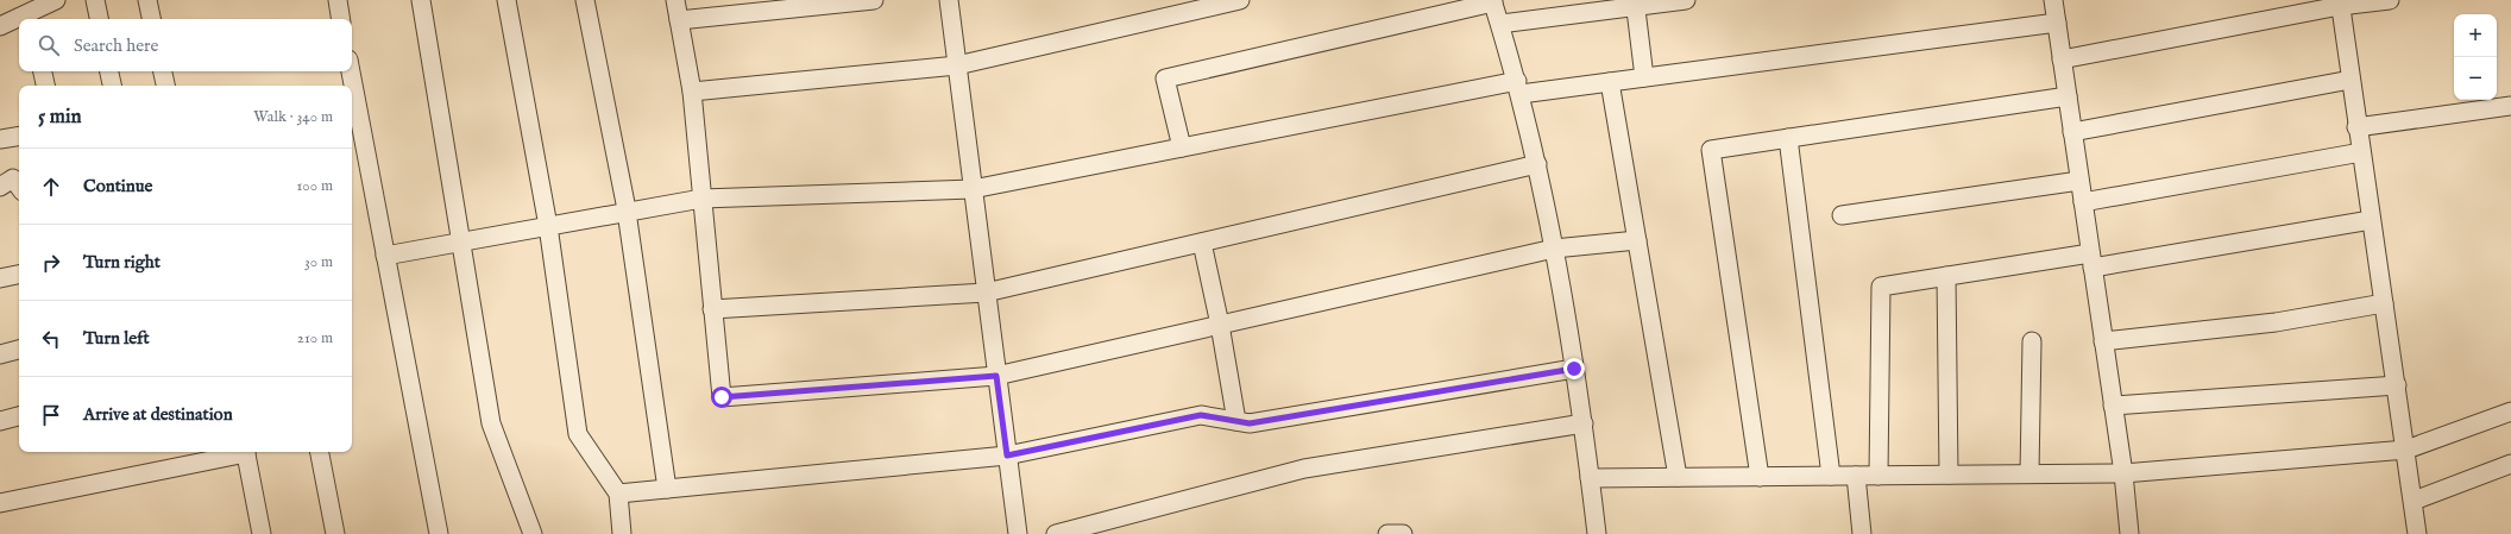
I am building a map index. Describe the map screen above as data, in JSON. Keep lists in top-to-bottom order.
{
  "page": {
    "map_buttons": ["+", "−"],
    "search": "Search here",
    "heading": ["5 min", "Walk · 340 m"],
    "list": [
      ["Continue", "100 m"],
      ["Turn right", "30 m"],
      ["Turn left", "210 m"],
      "Arrive at destination"
    ]
  }
}
